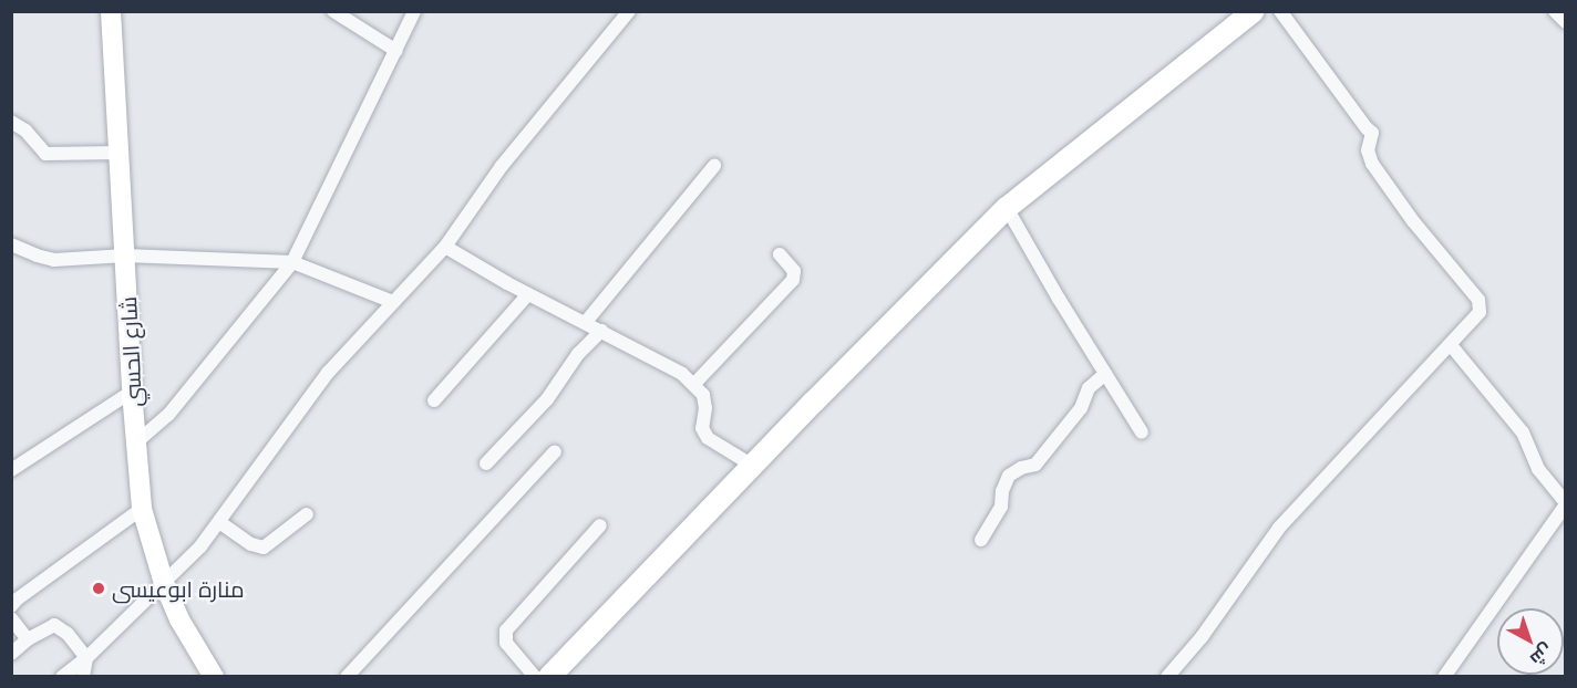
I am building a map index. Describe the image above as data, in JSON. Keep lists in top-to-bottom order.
{
  "streets": {
    "street": ["شارع الحسي"]
  },
  "places": ["منارة ابوعيسى"],
  "north": "bottom right"
}
